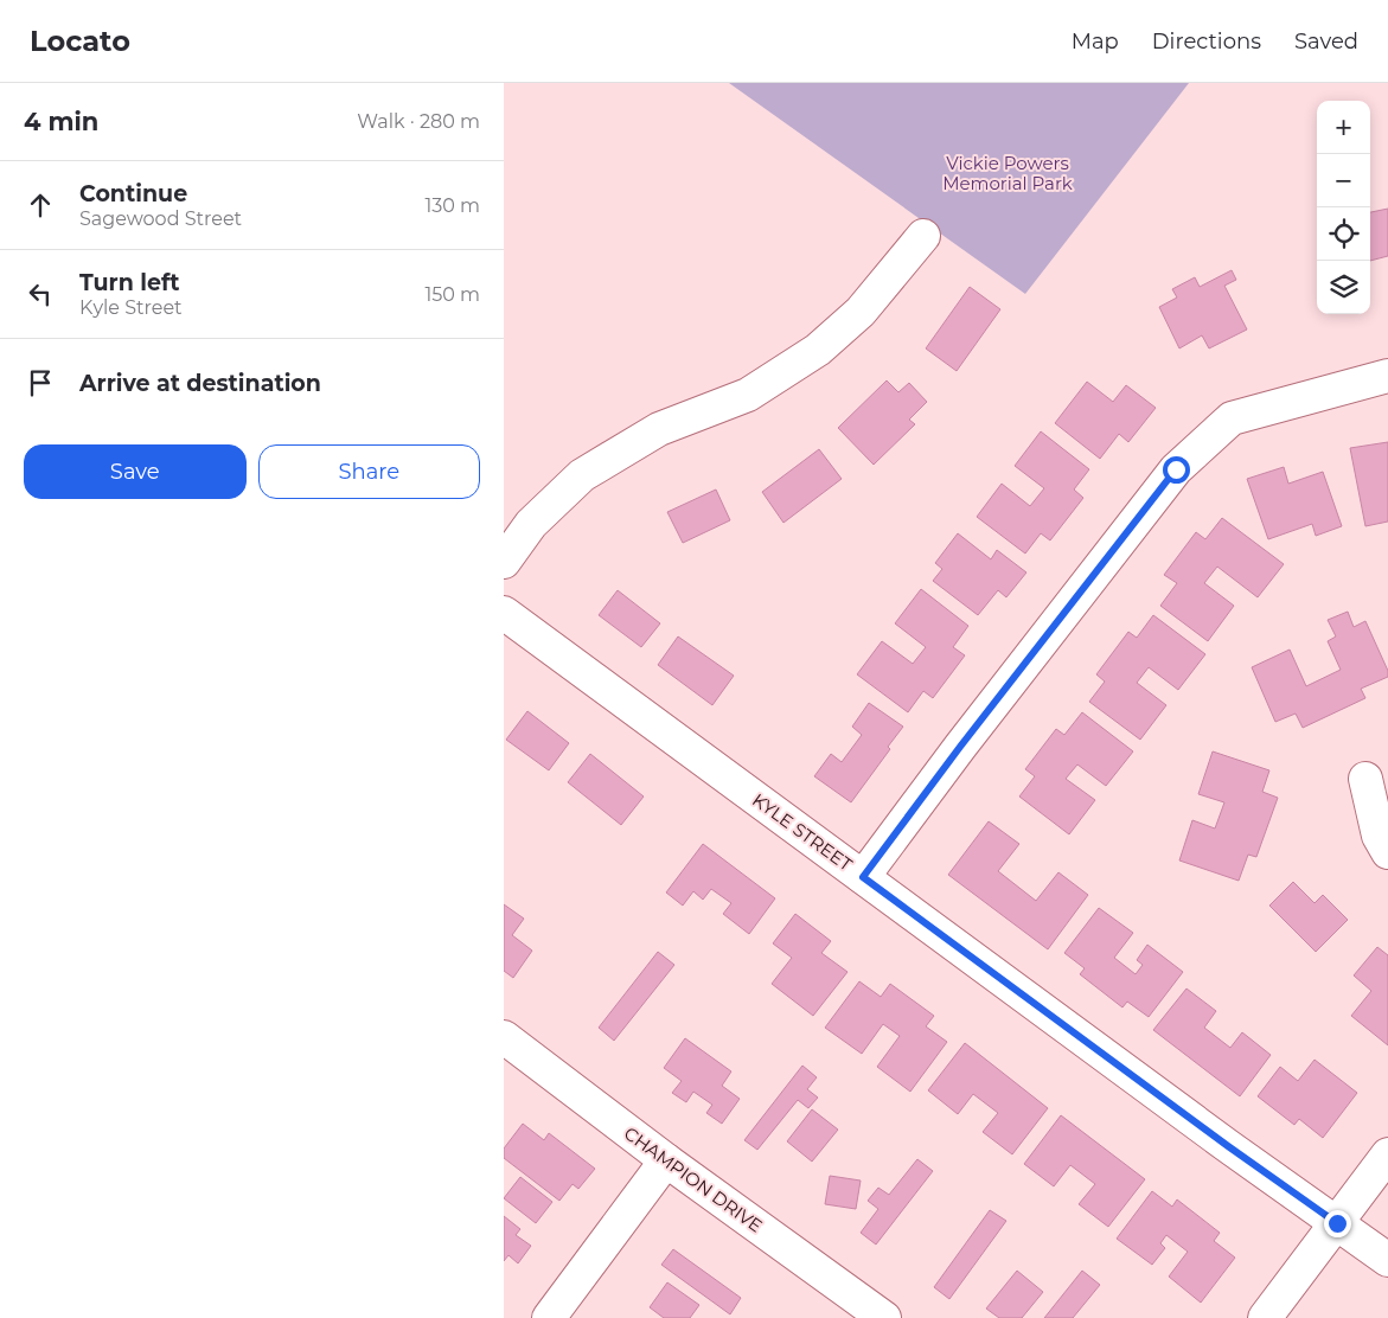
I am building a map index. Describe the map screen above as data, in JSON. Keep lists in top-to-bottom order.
{
  "streets": {
    "street": ["KYLE STREET", "CHAMPION DRIVE"]
  },
  "parks": ["Vickie Powers Memorial Park"],
  "page": {
    "header": "Locato",
    "nav": ["Map", "Directions", "Saved"],
    "heading": ["4 min", "Walk · 280 m"],
    "map_buttons": ["+", "−"],
    "list": [
      ["Continue", "Sagewood Street", "130 m"],
      ["Turn left", "Kyle Street", "150 m"],
      "Arrive at destination"
    ],
    "buttons": ["Save", "Share"]
  }
}
